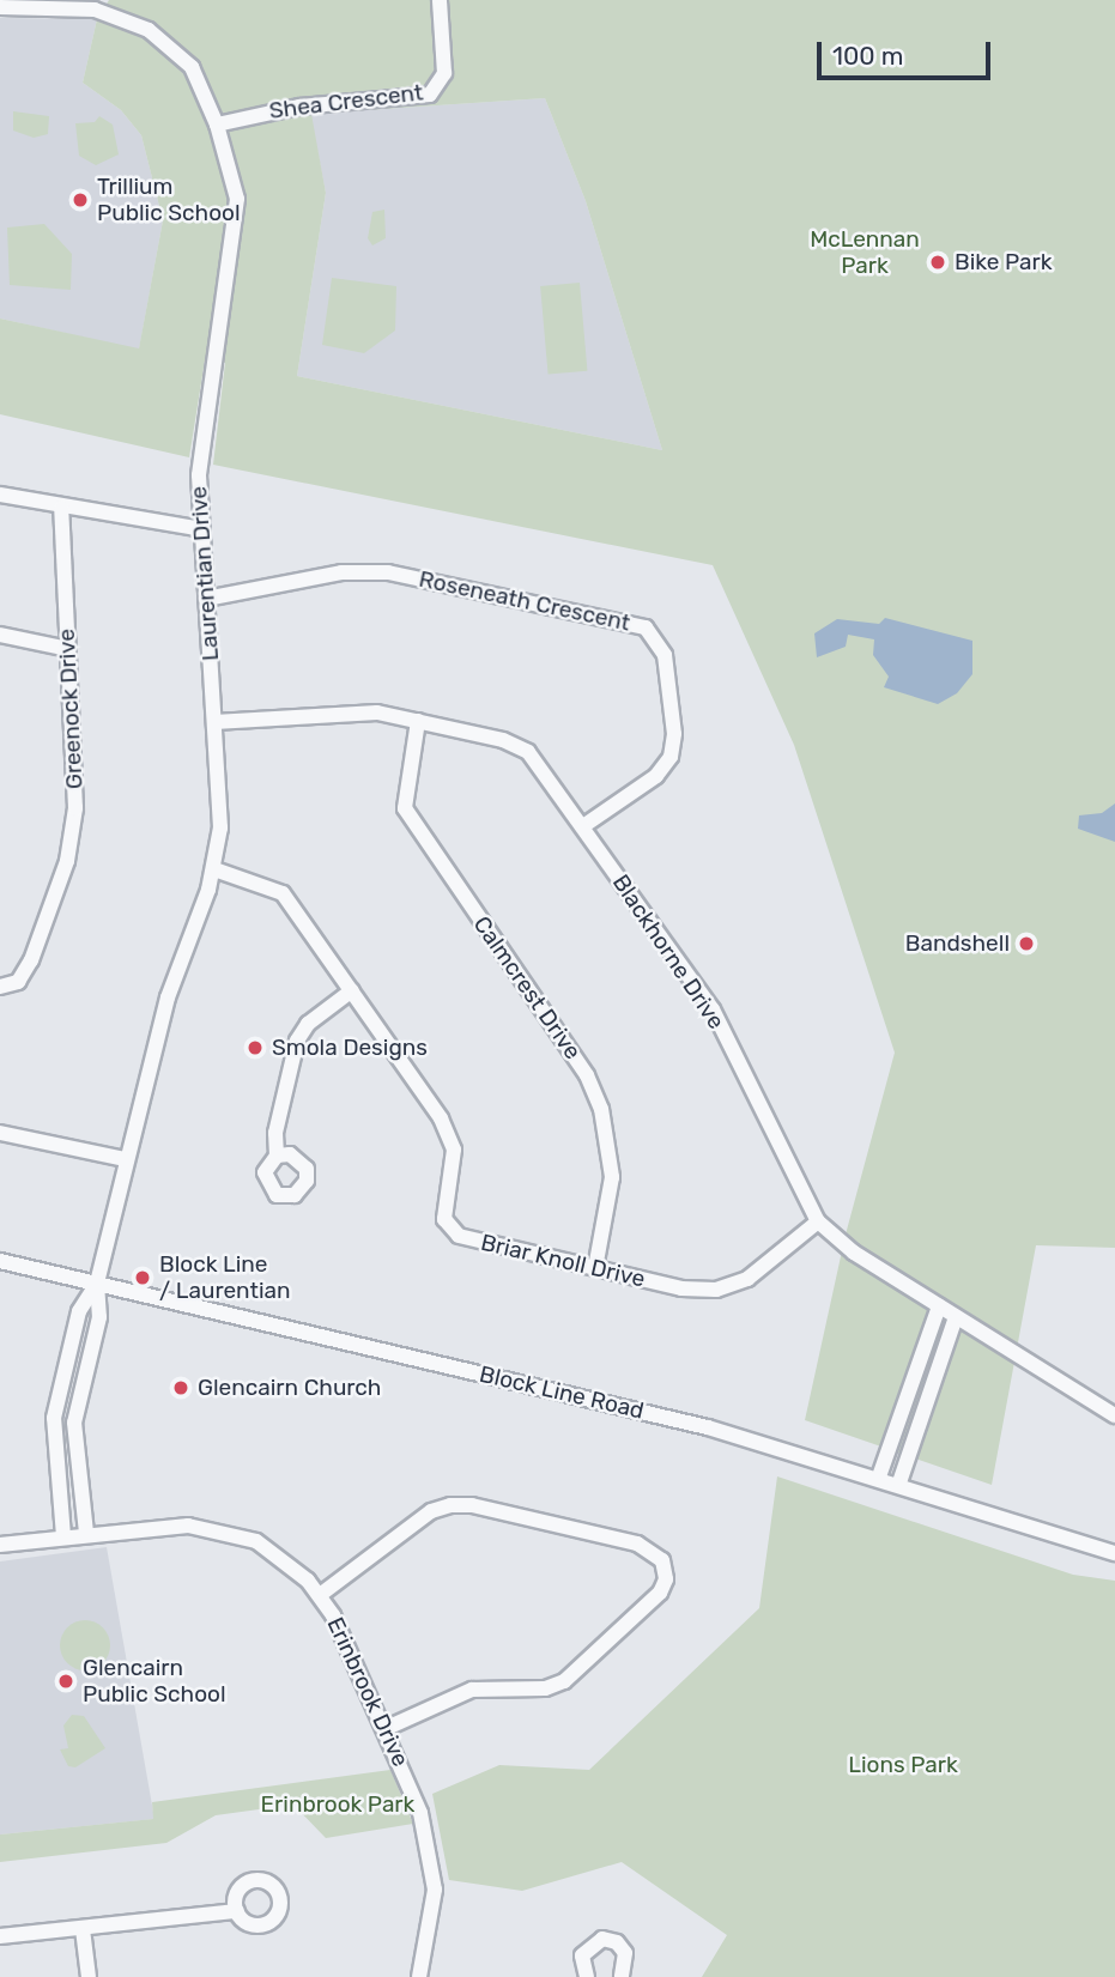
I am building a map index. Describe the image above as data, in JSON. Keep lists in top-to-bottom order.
{
  "streets": {
    "street": [
      "Shea Crescent",
      "Laurentian Drive",
      "Roseneath Crescent",
      "Greenock Drive",
      "Blackhorne Drive",
      "Calmcrest Drive",
      "Briar Knoll Drive",
      "Block Line Road",
      "Erinbrook Drive"
    ]
  },
  "crossings": [
    ["Shea Crescent", "Laurentian Drive"],
    ["Laurentian Drive", "Roseneath Crescent"],
    ["Laurentian Drive", "Blackhorne Drive"],
    ["Laurentian Drive", "Briar Knoll Drive"],
    ["Laurentian Drive", "Block Line Road"],
    ["Laurentian Drive", "Erinbrook Drive"],
    ["Roseneath Crescent", "Blackhorne Drive"],
    ["Blackhorne Drive", "Calmcrest Drive"],
    ["Blackhorne Drive", "Briar Knoll Drive"],
    ["Calmcrest Drive", "Briar Knoll Drive"]
  ],
  "parks": ["McLennan Park", "Lions Park", "Erinbrook Park"],
  "places": [
    "Trillium Public School",
    "Bike Park",
    "Bandshell",
    "Smola Designs",
    "Block Line / Laurentian",
    "Glencairn Church",
    "Glencairn Public School"
  ],
  "scale_bar": "100 m"
}
